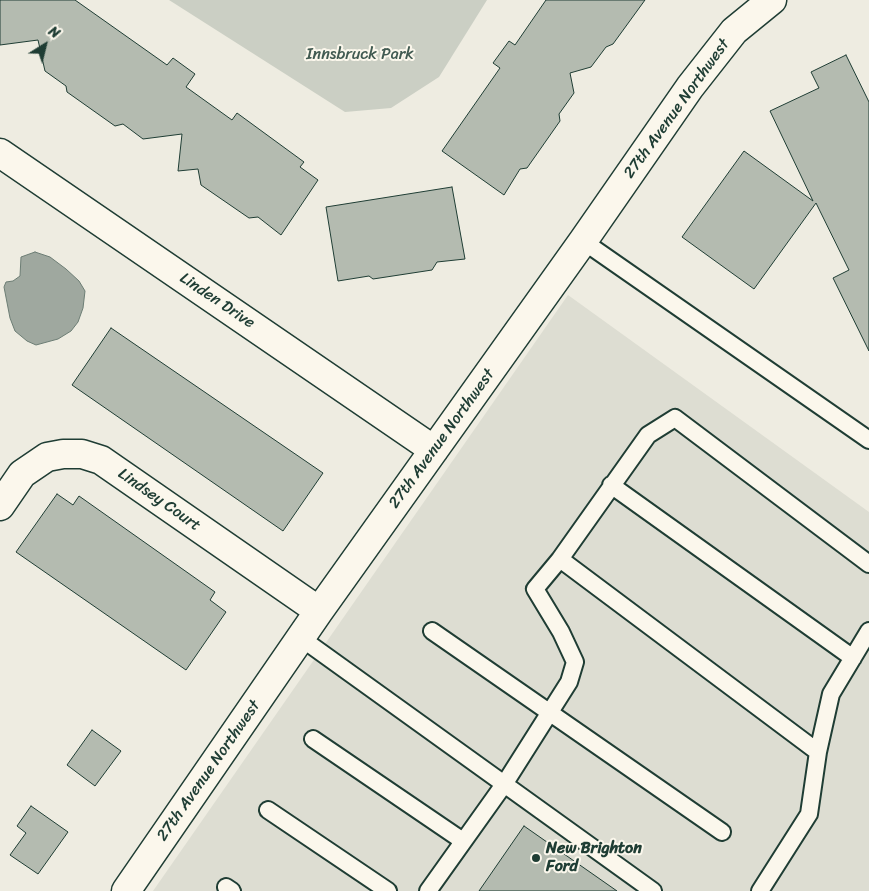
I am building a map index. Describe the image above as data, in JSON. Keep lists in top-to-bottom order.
{
  "streets": {
    "street": ["27th Avenue Northwest", "Linden Drive", "Lindsey Court"]
  },
  "crossings": [
    ["27th Avenue Northwest", "Linden Drive"],
    ["27th Avenue Northwest", "Lindsey Court"]
  ],
  "parks": ["Innsbruck Park"],
  "places": ["New Brighton Ford"],
  "north": "top right"
}
